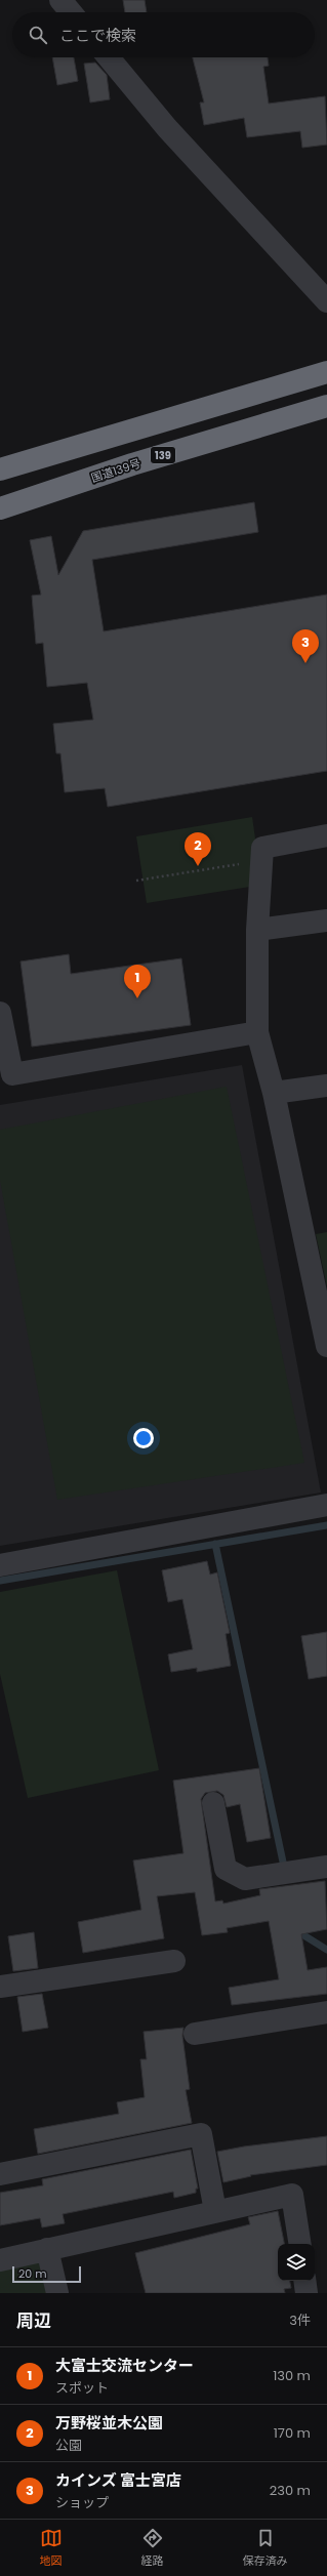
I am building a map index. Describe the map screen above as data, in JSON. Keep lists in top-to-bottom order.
{
  "streets": {
    "highway": ["139", "国道139号"]
  },
  "scale_bar": "20 m",
  "page": {
    "search": "ここで検索",
    "pins": ["3", "2", "1"],
    "scale": "20 m",
    "heading": ["周辺", "3件"],
    "list": [
      {
        "mark": "1",
        "name": "大富士交流センター",
        "note": "スポット",
        "value": "130 m"
      },
      {
        "mark": "2",
        "name": "万野桜並木公園",
        "note": "公園",
        "value": "170 m"
      },
      {
        "mark": "3",
        "name": "カインズ 富士宮店",
        "note": "ショップ",
        "value": "230 m"
      }
    ],
    "nav": ["地図", "経路", "保存済み"]
  }
}
